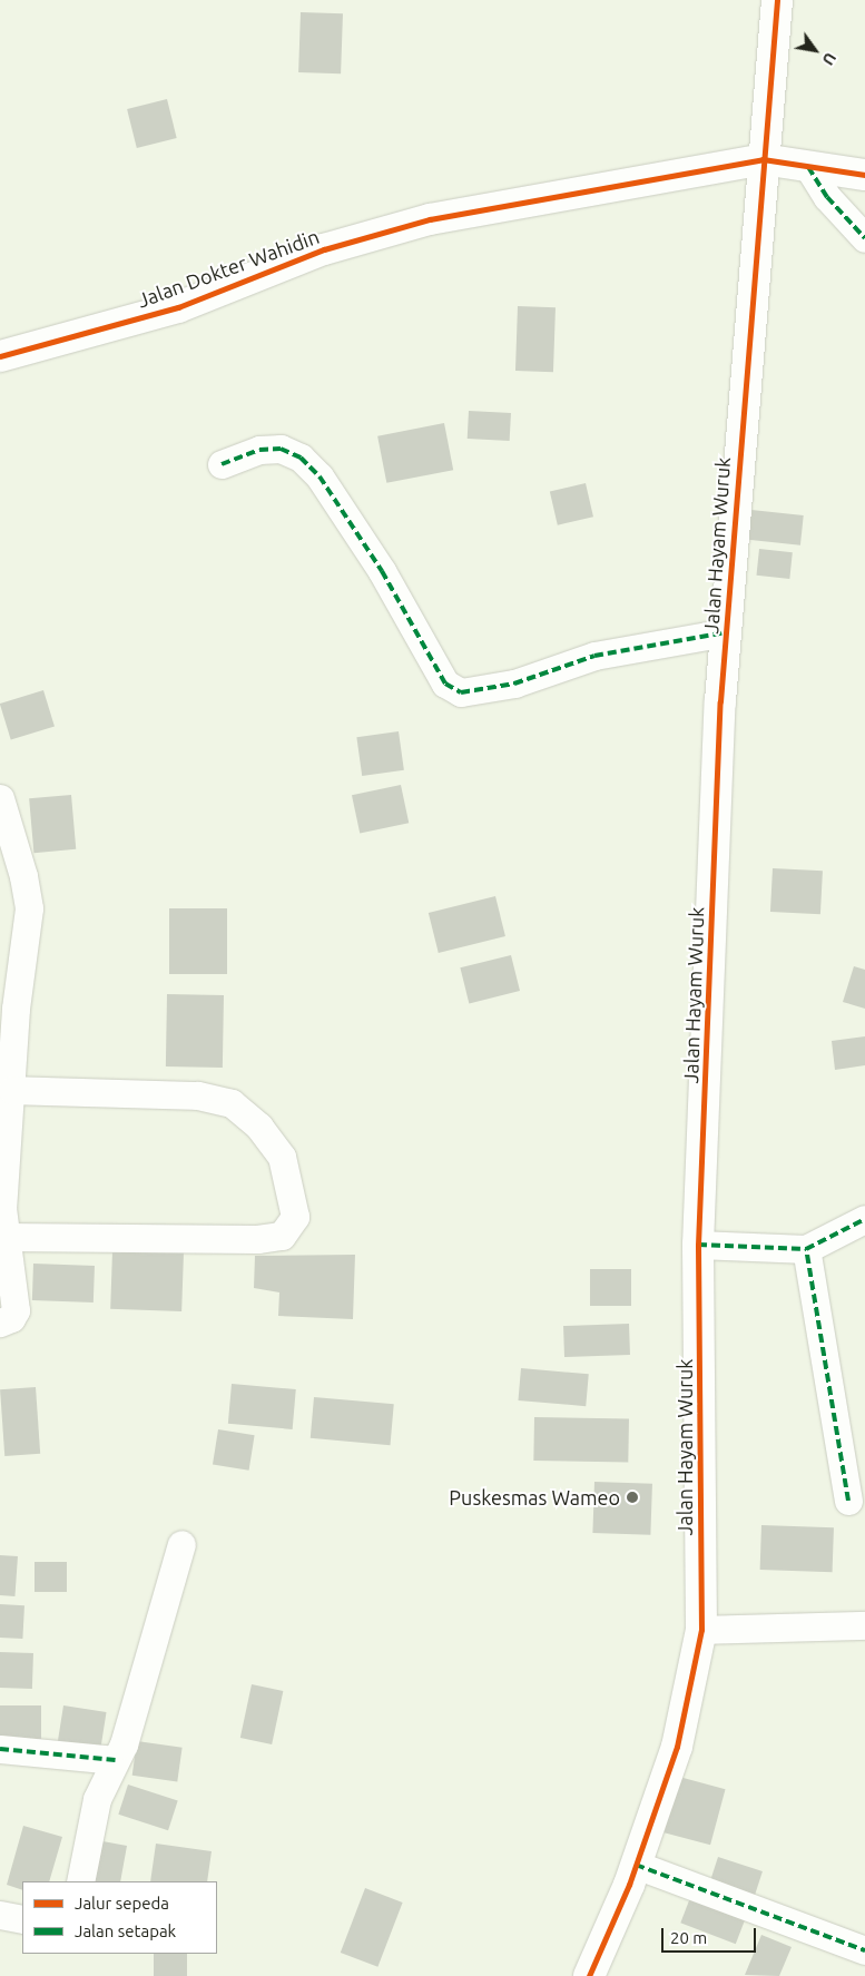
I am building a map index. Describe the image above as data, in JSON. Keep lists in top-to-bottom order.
{
  "streets": {
    "street": ["Jalan Dokter Wahidin", "Jalan Hayam Wuruk"]
  },
  "crossings": [
    ["Jalan Dokter Wahidin", "Jalan Hayam Wuruk"]
  ],
  "places": ["Puskesmas Wameo"],
  "legend": ["Jalur sepeda", "Jalan setapak"],
  "scale_bar": "20 m",
  "north": "bottom right"
}
